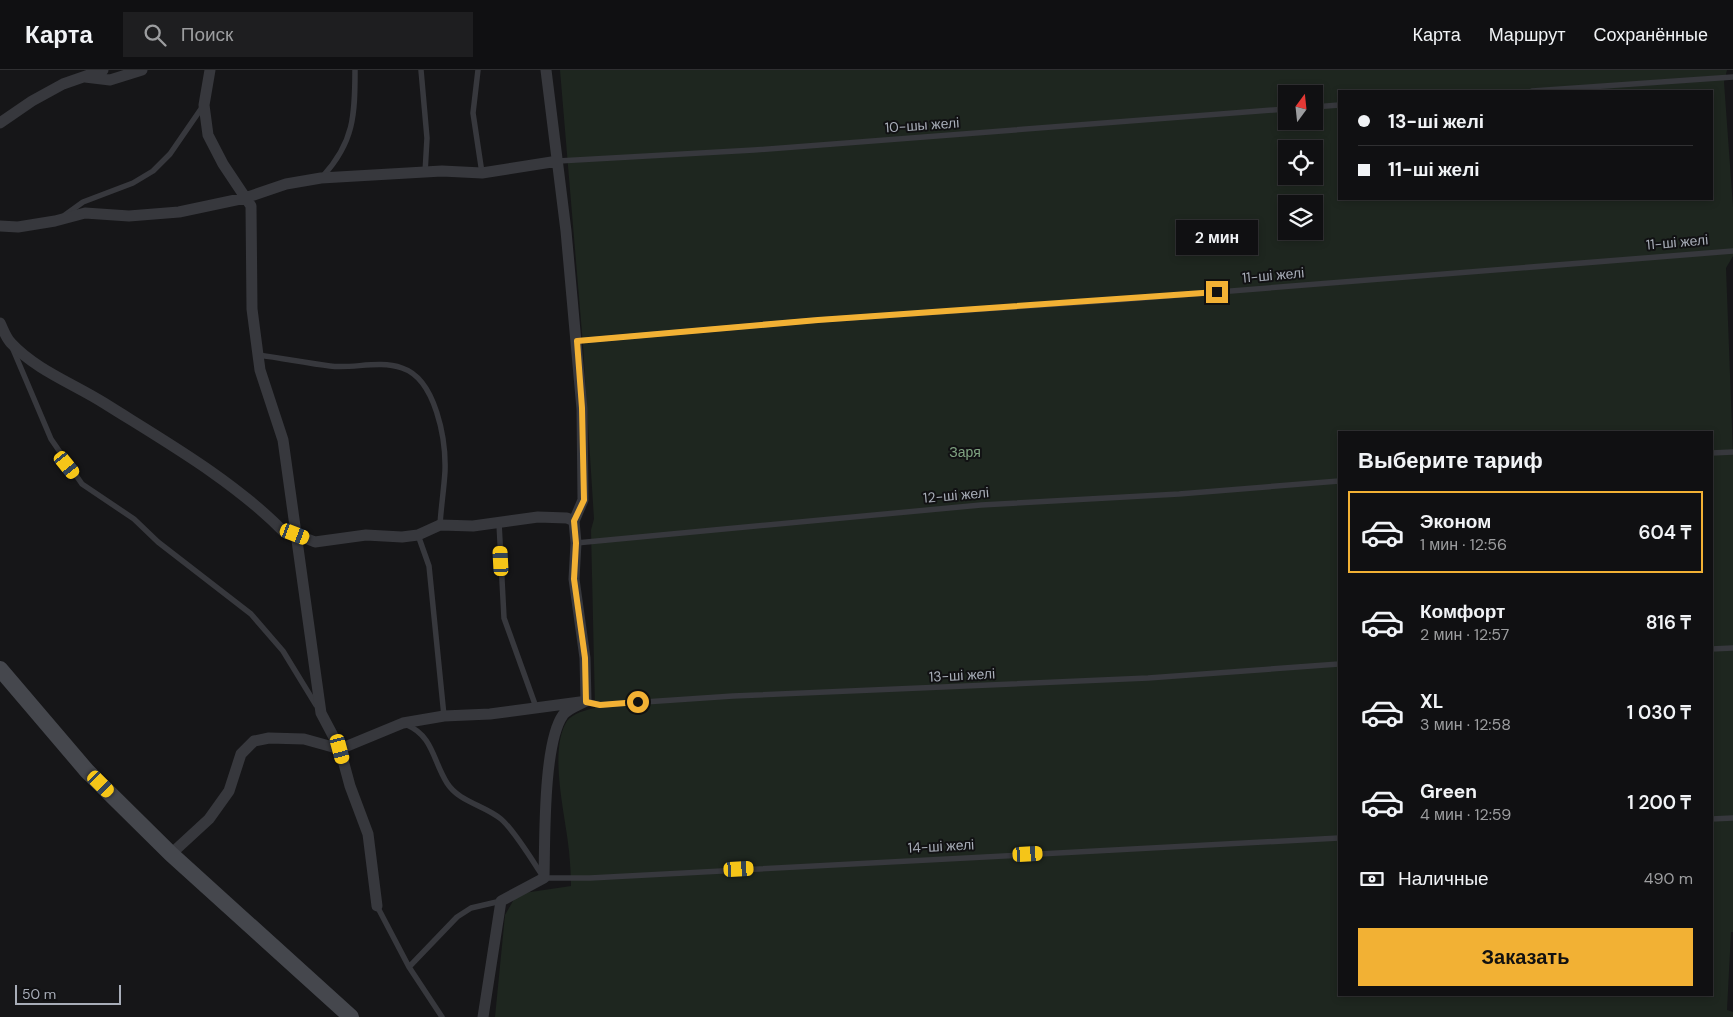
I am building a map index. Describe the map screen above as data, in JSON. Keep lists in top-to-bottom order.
{
  "streets": {
    "lane": [
      "10-шы желі",
      "11-ші желі",
      "12-ші желі",
      "13-ші желі",
      "14-ші желі"
    ]
  },
  "parks": ["Заря"],
  "scale_bar": "50 m",
  "north": "top",
  "page": {
    "header": "Карта",
    "search": "Поиск",
    "nav": ["Карта", "Маршрут", "Сохранённые"],
    "banner": ["13-ші желі", "11-ші желі"],
    "bubble": "2 мин",
    "heading": "Выберите тариф",
    "list": [
      {
        "name": "Эконом",
        "note": "1 мин · 12:56",
        "value": "604 ₸"
      },
      {
        "name": "Комфорт",
        "note": "2 мин · 12:57",
        "value": "816 ₸"
      },
      {
        "name": "XL",
        "note": "3 мин · 12:58",
        "value": "1 030 ₸"
      },
      {
        "name": "Green",
        "note": "4 мин · 12:59",
        "value": "1 200 ₸"
      }
    ],
    "pay": ["Наличные", "490 m"],
    "buttons": "Заказать",
    "scale": "50 m"
  }
}
